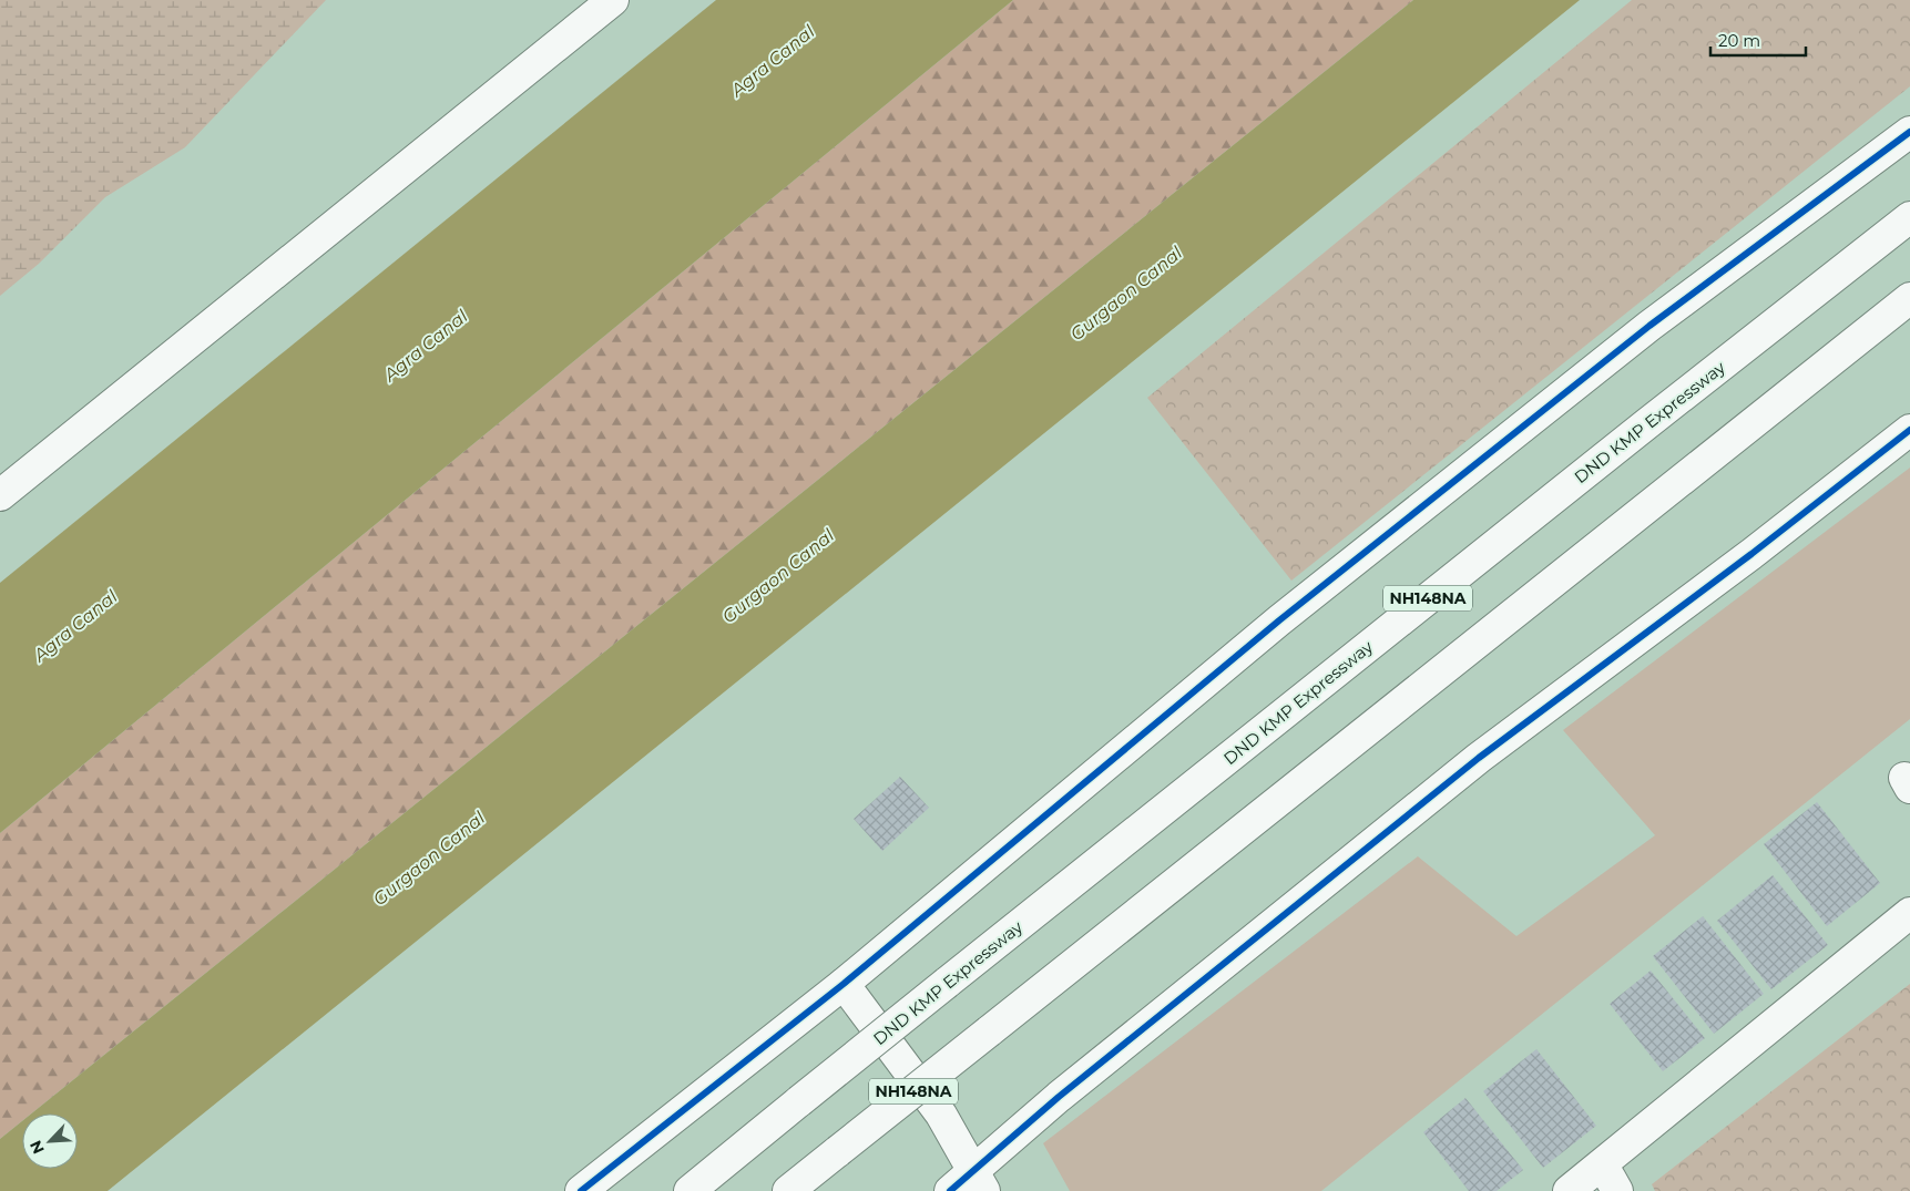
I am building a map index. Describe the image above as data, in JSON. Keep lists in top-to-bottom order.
{
  "streets": {
    "main road": ["DND KMP Expressway", "NH148NA"]
  },
  "water": ["Agra Canal", "Gurgaon Canal"],
  "scale_bar": "20 m",
  "north": "bottom left"
}
